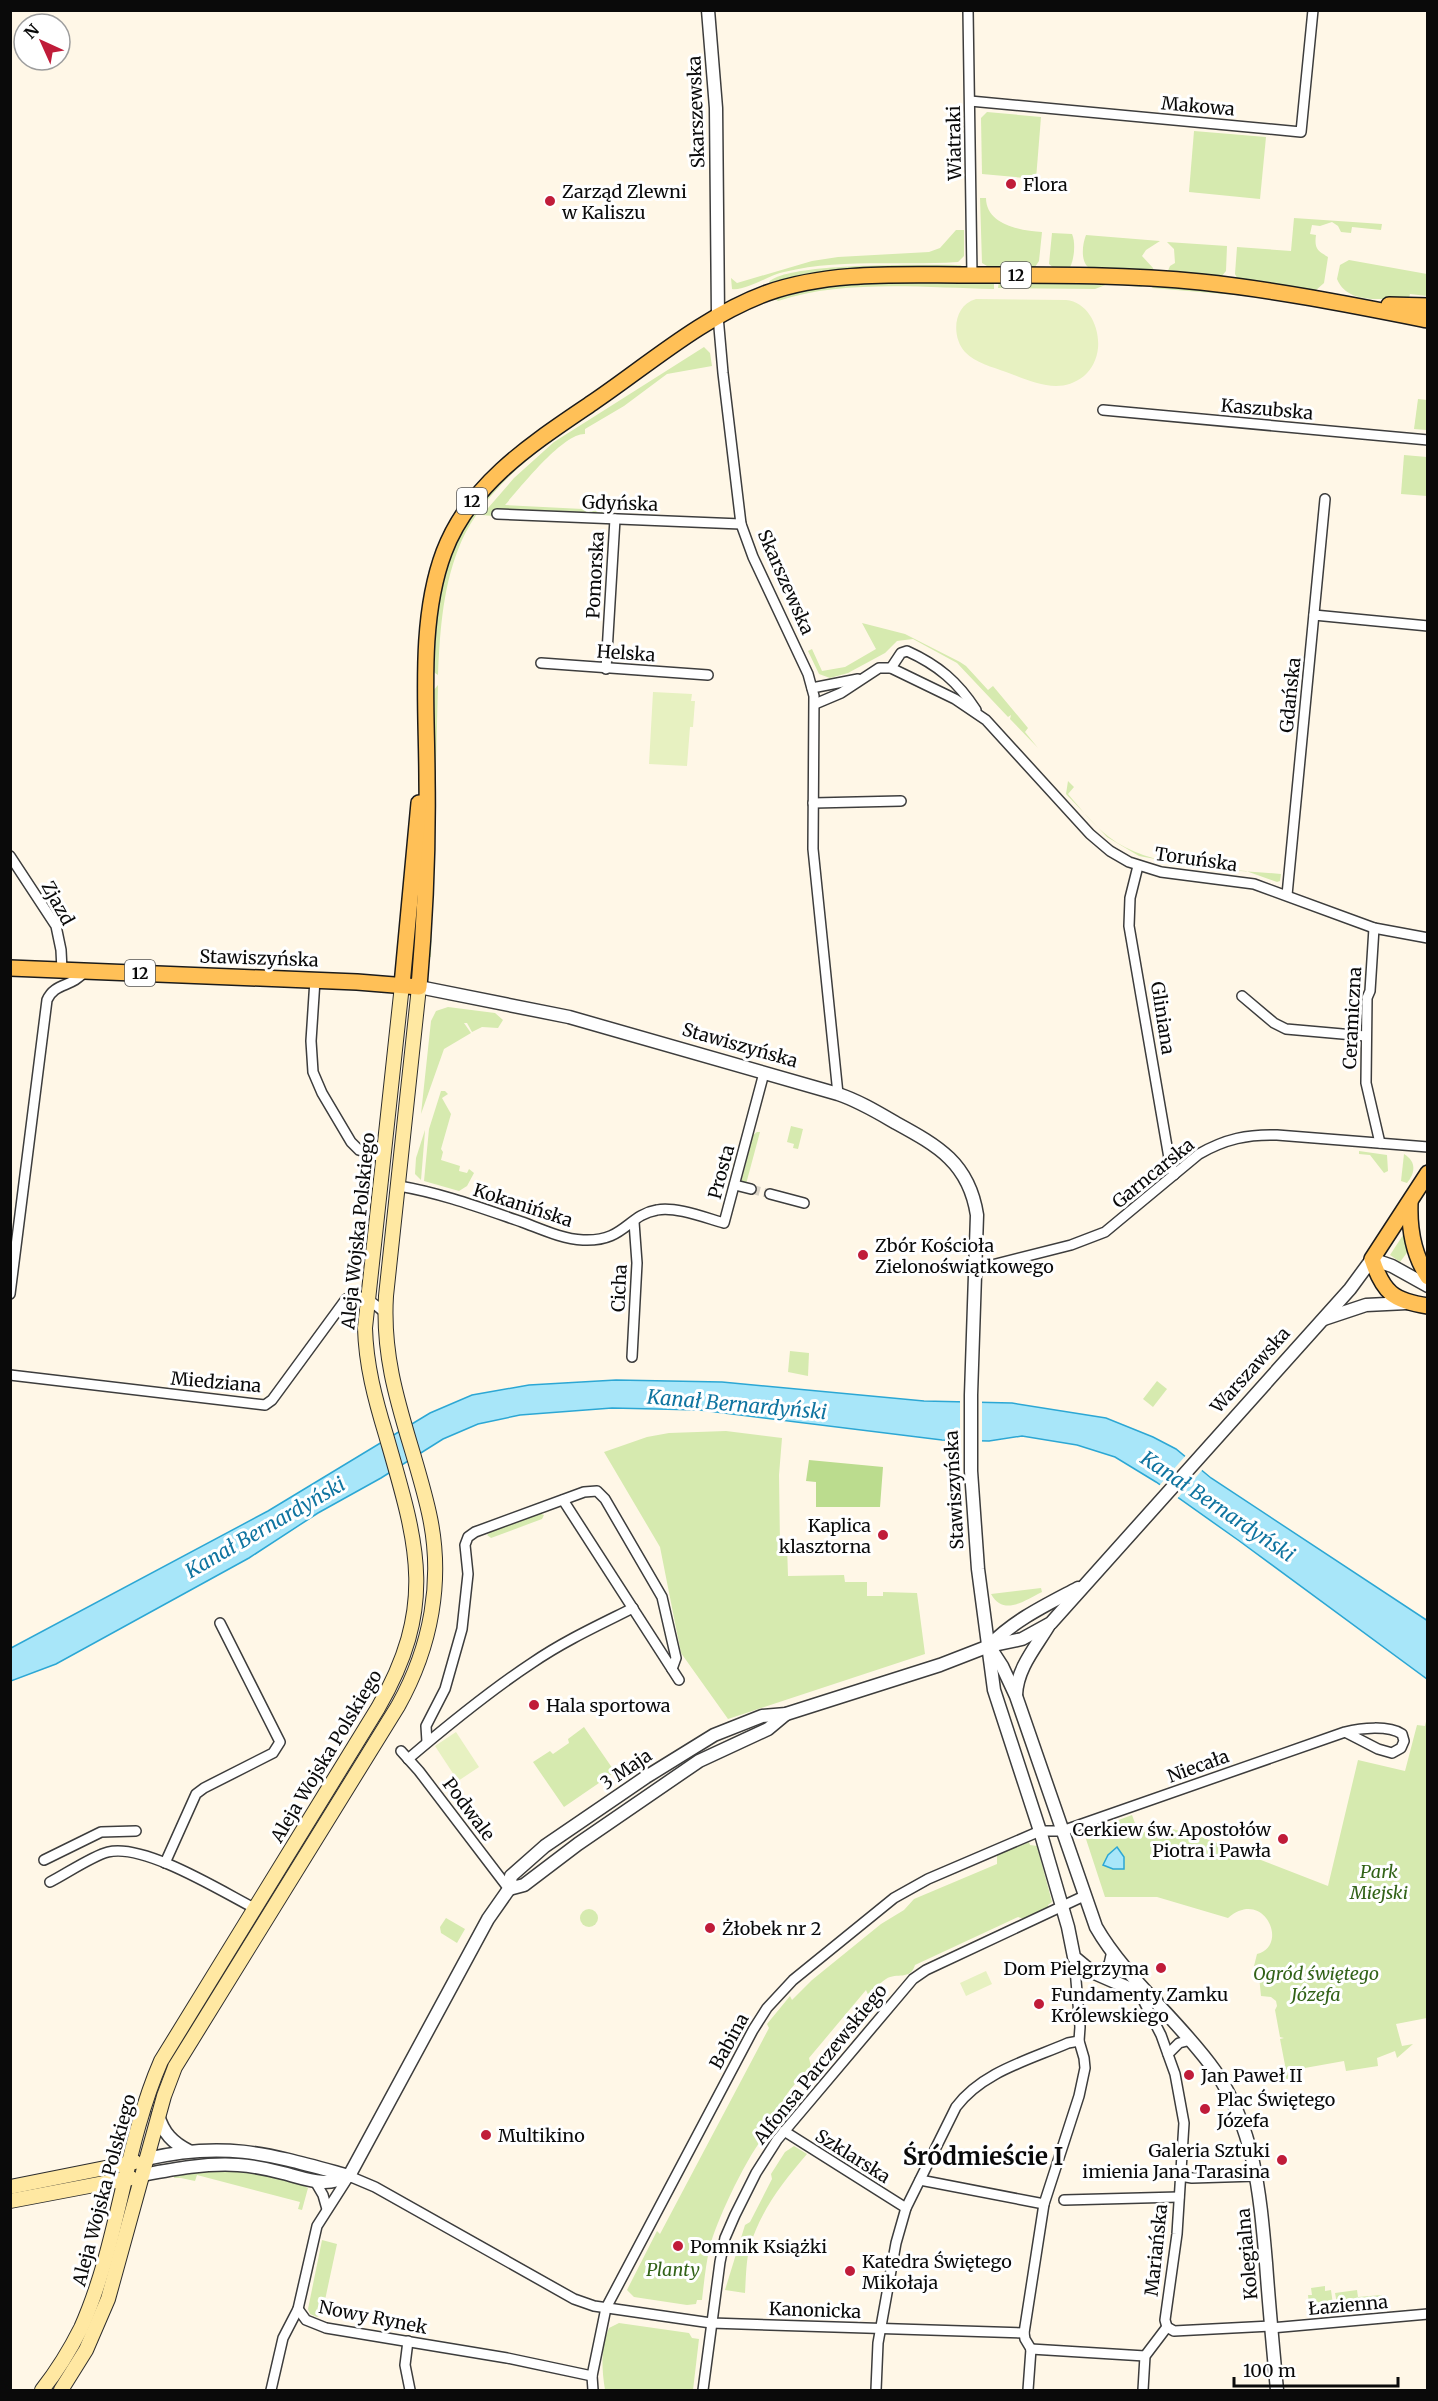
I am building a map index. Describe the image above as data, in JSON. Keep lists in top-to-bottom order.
{
  "streets": {
    "main road": [
      "12",
      "Stawiszyńska",
      "Aleja Wojska Polskiego",
      "Warszawska"
    ],
    "street": [
      "Makowa",
      "Skarszewska",
      "Wiatraki",
      "Kaszubska",
      "Gdyńska",
      "Pomorska",
      "Helska",
      "Gdańska",
      "Toruńska",
      "Zjazd",
      "Gliniana",
      "Ceramiczna",
      "Prosta",
      "Garncarska",
      "Kokanińska",
      "Cicha",
      "Miedziana",
      "Niecała",
      "3 Maja",
      "Podwale",
      "Babina",
      "Alfonsa Parczewskiego",
      "Szklarska",
      "Mariańska",
      "Kolegialna",
      "Łazienna",
      "Kanonicka",
      "Nowy Rynek"
    ]
  },
  "crossings": [
    ["Makowa", "Wiatraki"],
    ["Skarszewska", "12"],
    ["Skarszewska", "Gdyńska"],
    ["Skarszewska", "Stawiszyńska"],
    ["Wiatraki", "12"],
    ["12", "Stawiszyńska"],
    ["12", "Aleja Wojska Polskiego"],
    ["Gdyńska", "Pomorska"],
    ["Pomorska", "Helska"],
    ["Gdańska", "Toruńska"],
    ["Toruńska", "Gliniana"],
    ["Toruńska", "Ceramiczna"],
    ["Zjazd", "Stawiszyńska"],
    ["Stawiszyńska", "Prosta"],
    ["Stawiszyńska", "Garncarska"],
    ["Stawiszyńska", "Aleja Wojska Polskiego"],
    ["Stawiszyńska", "Warszawska"],
    ["Stawiszyńska", "Niecała"],
    ["Stawiszyńska", "3 Maja"],
    ["Stawiszyńska", "Babina"],
    ["Stawiszyńska", "Alfonsa Parczewskiego"],
    ["Gliniana", "Garncarska"],
    ["Ceramiczna", "Garncarska"],
    ["Prosta", "Kokanińska"],
    ["Prosta", "Cicha"],
    ["Kokanińska", "Aleja Wojska Polskiego"],
    ["Kokanińska", "Cicha"],
    ["Aleja Wojska Polskiego", "Miedziana"],
    ["Warszawska", "3 Maja"],
    ["Niecała", "Babina"],
    ["3 Maja", "Podwale"],
    ["3 Maja", "Nowy Rynek"],
    ["Babina", "Kanonicka"],
    ["Babina", "Nowy Rynek"],
    ["Alfonsa Parczewskiego", "Szklarska"],
    ["Alfonsa Parczewskiego", "Kanonicka"],
    ["Mariańska", "Łazienna"],
    ["Kolegialna", "Łazienna"]
  ],
  "districts": ["Śródmieście I"],
  "water": ["Kanał Bernardyński"],
  "parks": ["Park Miejski", "Ogród świętego Józefa", "Planty"],
  "places": [
    "Flora",
    "Zarząd Zlewni w Kaliszu",
    "Zbór Kościoła Zielonoświątkowego",
    "Kaplica klasztorna",
    "Hala sportowa",
    "Cerkiew św. Apostołów Piotra i Pawła",
    "Żłobek nr 2",
    "Dom Pielgrzyma",
    "Fundamenty Zamku Królewskiego",
    "Jan Paweł II",
    "Plac Świętego Józefa",
    "Multikino",
    "Galeria Sztuki imienia Jana Tarasina",
    "Pomnik Książki",
    "Katedra Świętego Mikołaja"
  ],
  "scale_bar": "100 m",
  "north": "top left"
}
